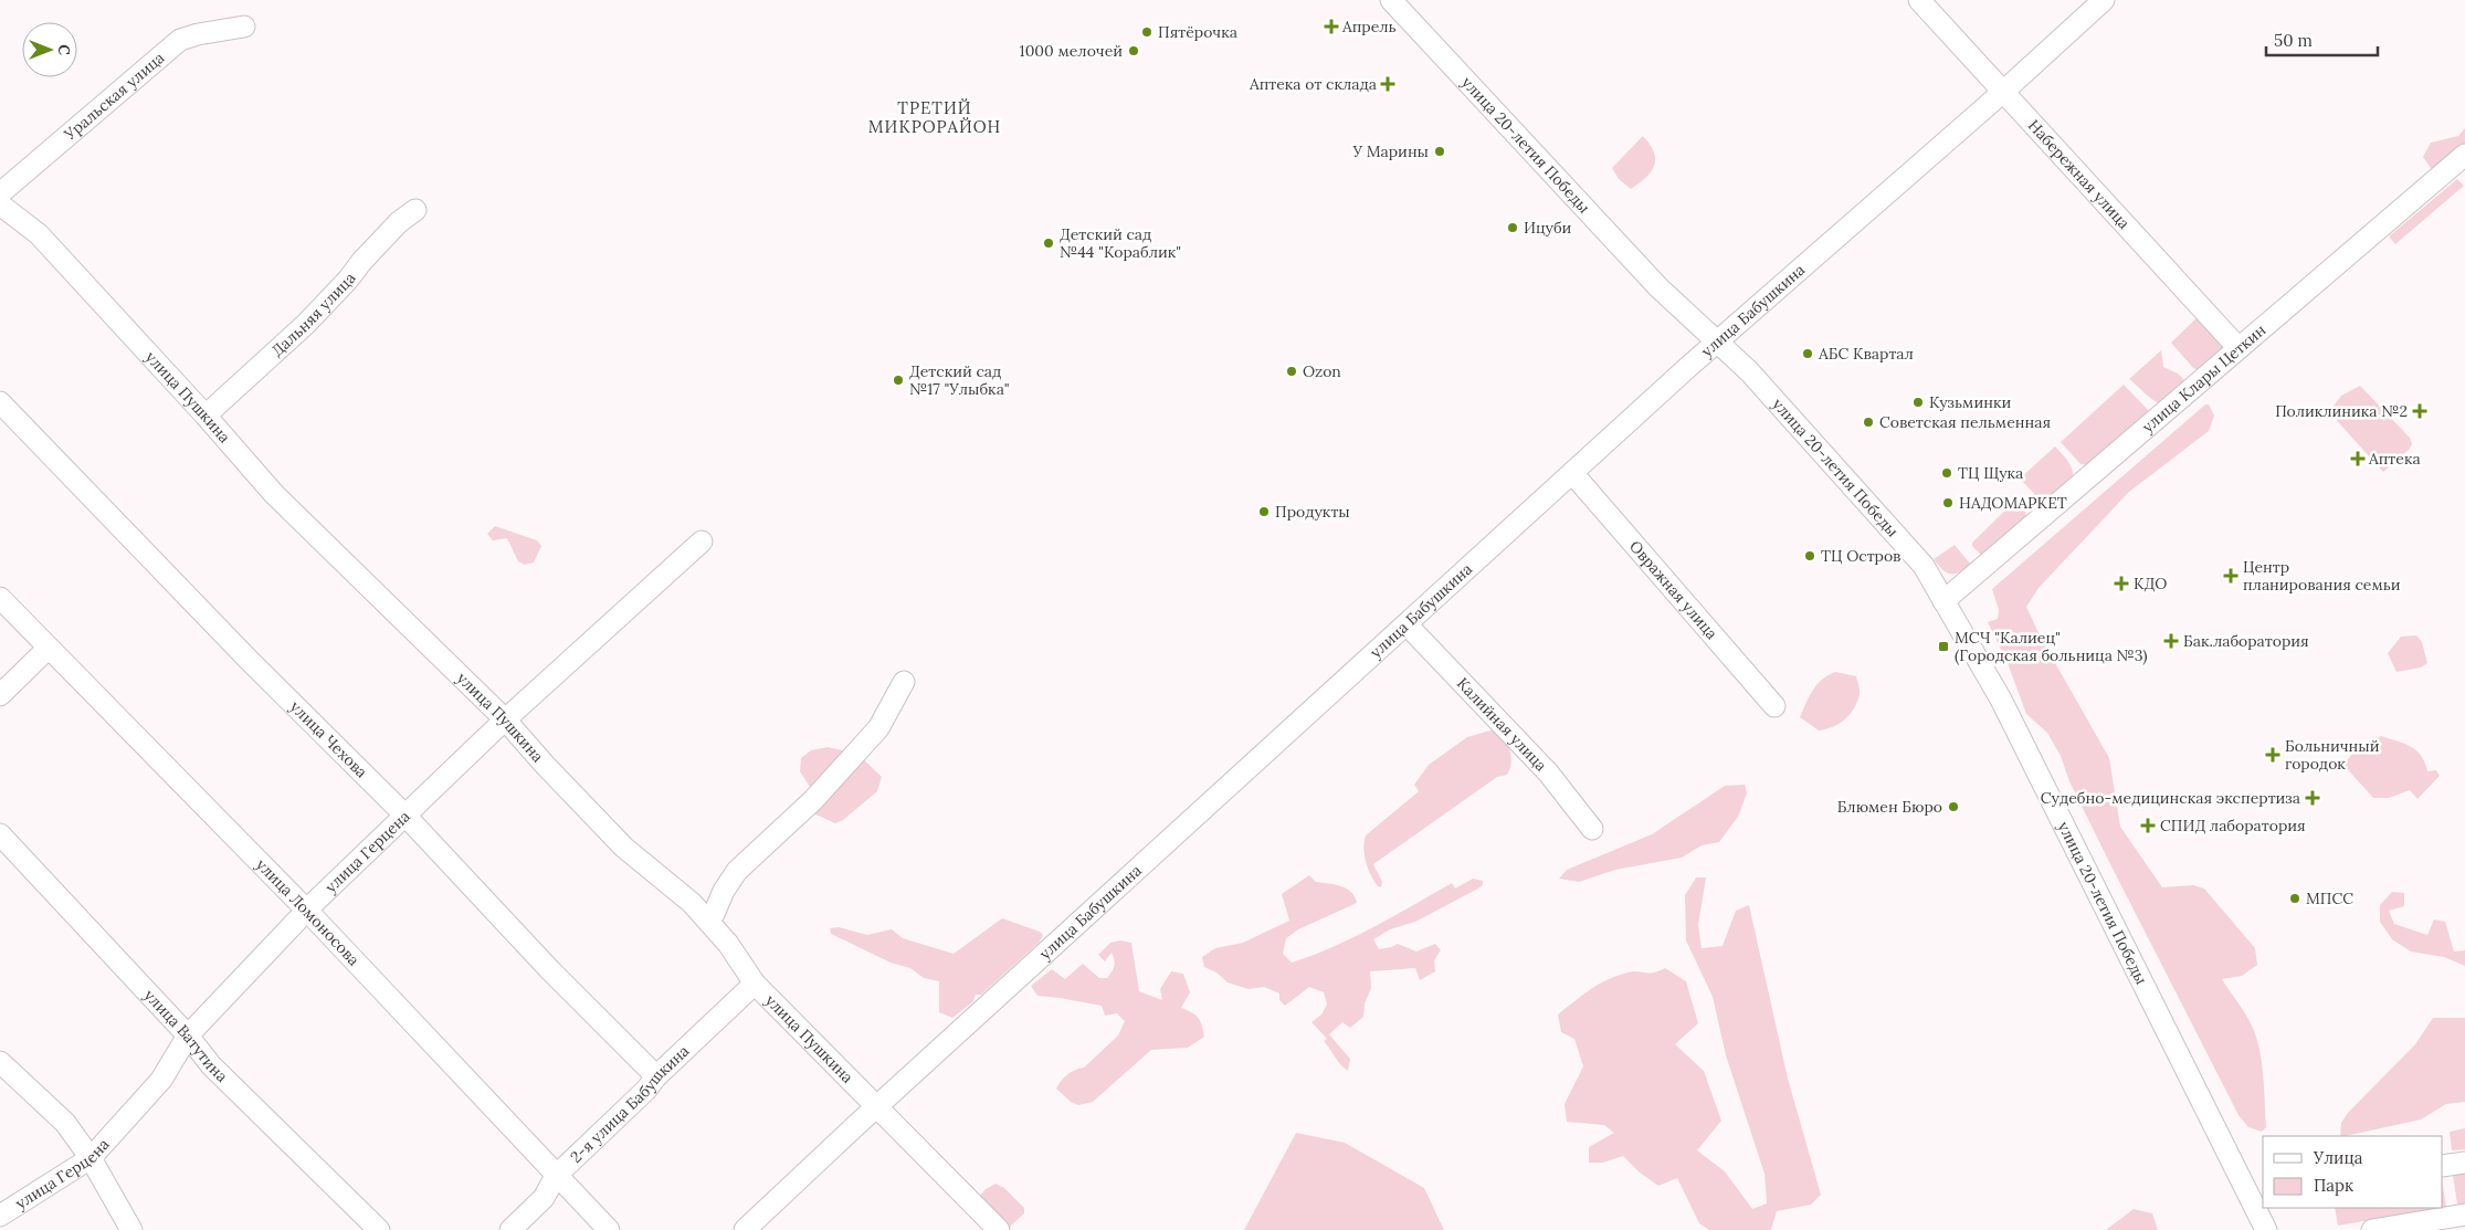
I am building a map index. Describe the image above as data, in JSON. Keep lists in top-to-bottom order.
{
  "streets": {
    "street": [
      "Уральская улица",
      "улица 20-летия Победы",
      "Набережная улица",
      "улица Бабушкина",
      "Дальняя улица",
      "улица Клары Цеткин",
      "улица Пушкина",
      "Овражная улица",
      "Калийная улица",
      "улица Чехова",
      "улица Герцена",
      "улица Ломоносова",
      "улица Ватутина",
      "2-я улица Бабушкина"
    ]
  },
  "crossings": [
    ["улица 20-летия Победы", "улица Бабушкина"],
    ["улица 20-летия Победы", "улица Клары Цеткин"],
    ["Набережная улица", "улица Бабушкина"],
    ["Набережная улица", "улица Клары Цеткин"],
    ["улица Бабушкина", "улица Пушкина"],
    ["улица Бабушкина", "Овражная улица"],
    ["улица Бабушкина", "Калийная улица"],
    ["Дальняя улица", "улица Пушкина"],
    ["улица Пушкина", "улица Герцена"],
    ["улица Пушкина", "2-я улица Бабушкина"],
    ["улица Чехова", "улица Герцена"],
    ["улица Чехова", "2-я улица Бабушкина"],
    ["улица Герцена", "улица Ломоносова"],
    ["улица Герцена", "улица Ватутина"],
    ["улица Ломоносова", "2-я улица Бабушкина"]
  ],
  "districts": ["ТРЕТИЙ МИКРОРАЙОН"],
  "places": {
    "health": [
      "Апрель",
      "Аптека от склада",
      "Поликлиника №2",
      "Аптека",
      "Центр планирования семьи",
      "КДО",
      "Бак.лаборатория",
      "Больничный городок",
      "Судебно-медицинская экспертиза",
      "СПИД лаборатория"
    ],
    "other": [
      "Пятёрочка",
      "1000 мелочей",
      "У Марины",
      "Ицуби",
      "Детский сад №44 \"Кораблик\"",
      "АБС Квартал",
      "Ozon",
      "Детский сад №17 \"Улыбка\"",
      "Кузьминки",
      "Советская пельменная",
      "ТЦ Щука",
      "НАДОМАРКЕТ",
      "Продукты",
      "ТЦ Остров",
      "Блюмен Бюро",
      "МПСС"
    ],
    "transit": ["МСЧ \"Калиец\" (Городская больница №3)"]
  },
  "legend": ["Улица", "Парк"],
  "scale_bar": "50 m",
  "north": "right"
}
